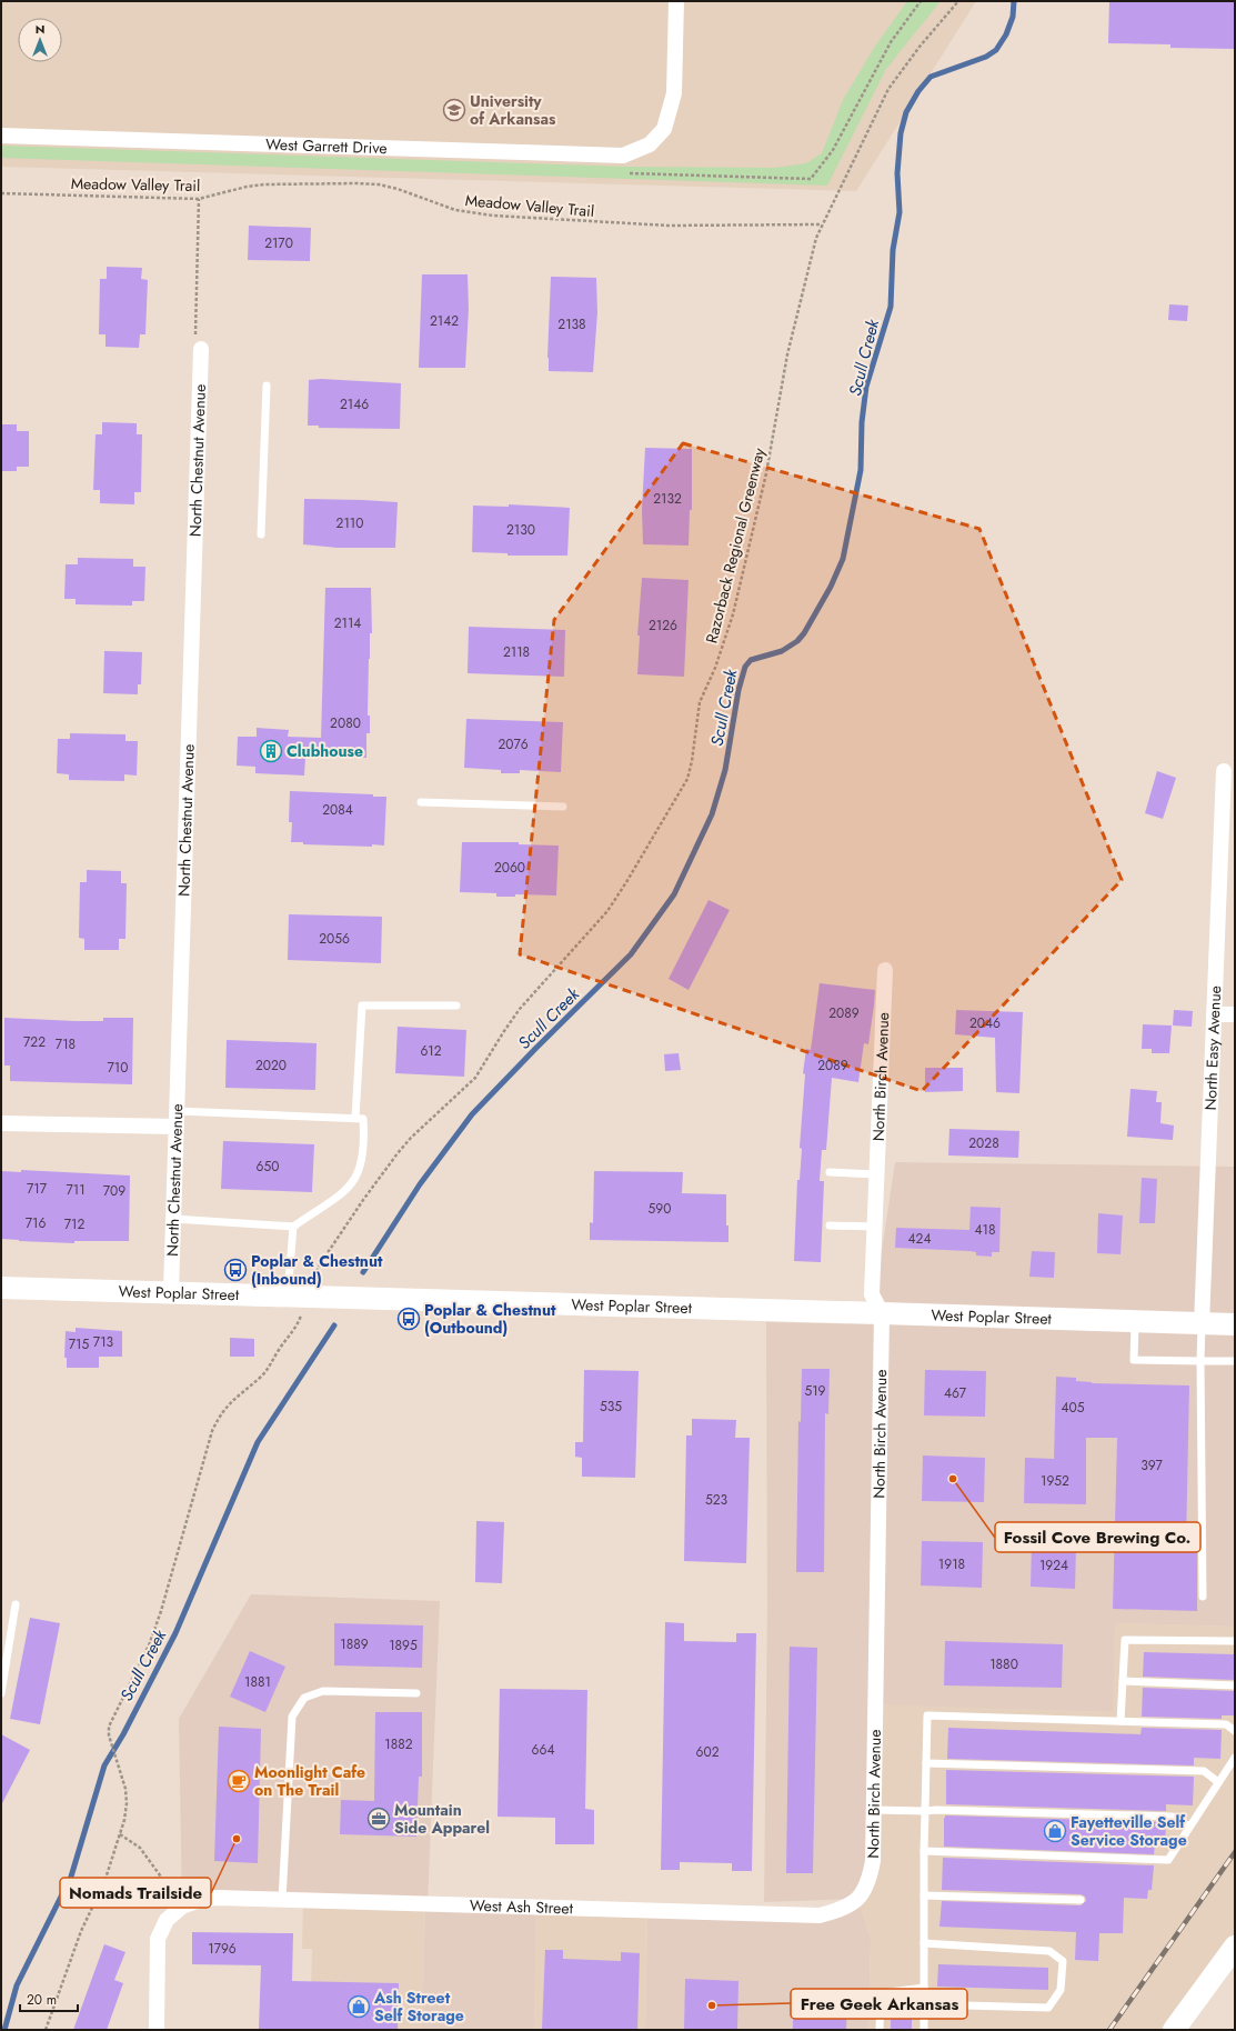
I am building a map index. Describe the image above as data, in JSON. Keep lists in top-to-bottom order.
{
  "streets": {
    "street": [
      "West Garrett Drive",
      "North Chestnut Avenue",
      "North Easy Avenue",
      "North Birch Avenue",
      "West Poplar Street",
      "West Ash Street"
    ],
    "path": ["Meadow Valley Trail", "Razorback Regional Greenway"]
  },
  "crossings": [
    ["Meadow Valley Trail", "Razorback Regional Greenway"],
    ["North Chestnut Avenue", "West Poplar Street"],
    ["Razorback Regional Greenway", "West Poplar Street"],
    ["North Easy Avenue", "West Poplar Street"],
    ["North Birch Avenue", "West Poplar Street"],
    ["North Birch Avenue", "West Ash Street"]
  ],
  "water": ["Scull Creek"],
  "places": {
    "school or university": ["University of Arkansas"],
    "building": ["Clubhouse"],
    "bus stop": ["Poplar & Chestnut (Inbound)", "Poplar & Chestnut (Outbound)"],
    "other": ["Fossil Cove Brewing Co.", "Nomads Trailside", "Free Geek Arkansas"],
    "cafe": ["Moonlight Cafe on The Trail"],
    "office": ["Mountain Side Apparel"],
    "shop": ["Fayetteville Self Service Storage", "Ash Street Self Storage"]
  },
  "house_numbers": [
    "2170",
    "2142",
    "2138",
    "2146",
    "2132",
    "2110",
    "2130",
    "2114",
    "2126",
    "2118",
    "2080",
    "2076",
    "2084",
    "2060",
    "2056",
    "2089",
    "2046",
    "722",
    "718",
    "612",
    "2020",
    "2089",
    "710",
    "2028",
    "650",
    "717",
    "711",
    "709",
    "590",
    "716",
    "712",
    "418",
    "424",
    "713",
    "715",
    "519",
    "467",
    "535",
    "405",
    "397",
    "1952",
    "523",
    "1918",
    "1924",
    "1889",
    "1895",
    "1880",
    "1881",
    "1882",
    "664",
    "602",
    "1796"
  ],
  "scale_bar": "20 m",
  "north": "top"
}
